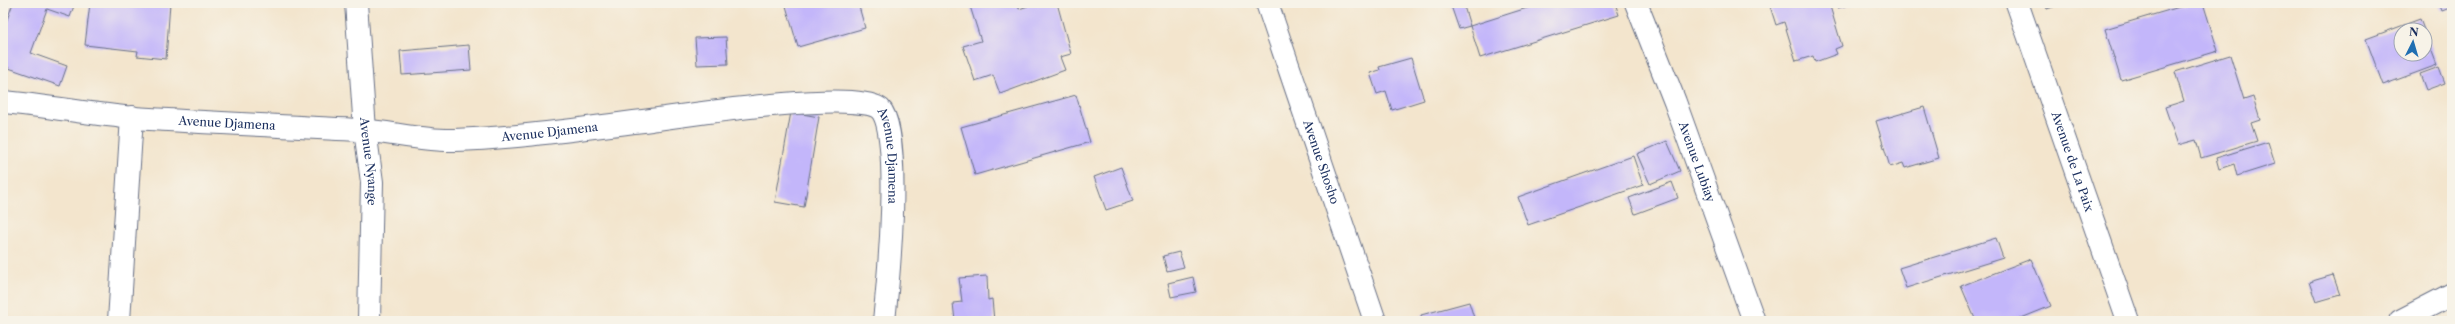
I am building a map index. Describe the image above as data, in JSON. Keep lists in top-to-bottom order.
{
  "streets": {
    "street": [
      "Avenue Djamena",
      "Avenue Lubiay",
      "Avenue Nyange",
      "Avenue Shosho",
      "Avenue de La Paix"
    ]
  },
  "crossings": [
    ["Avenue Djamena", "Avenue Nyange"]
  ],
  "north": "top"
}
